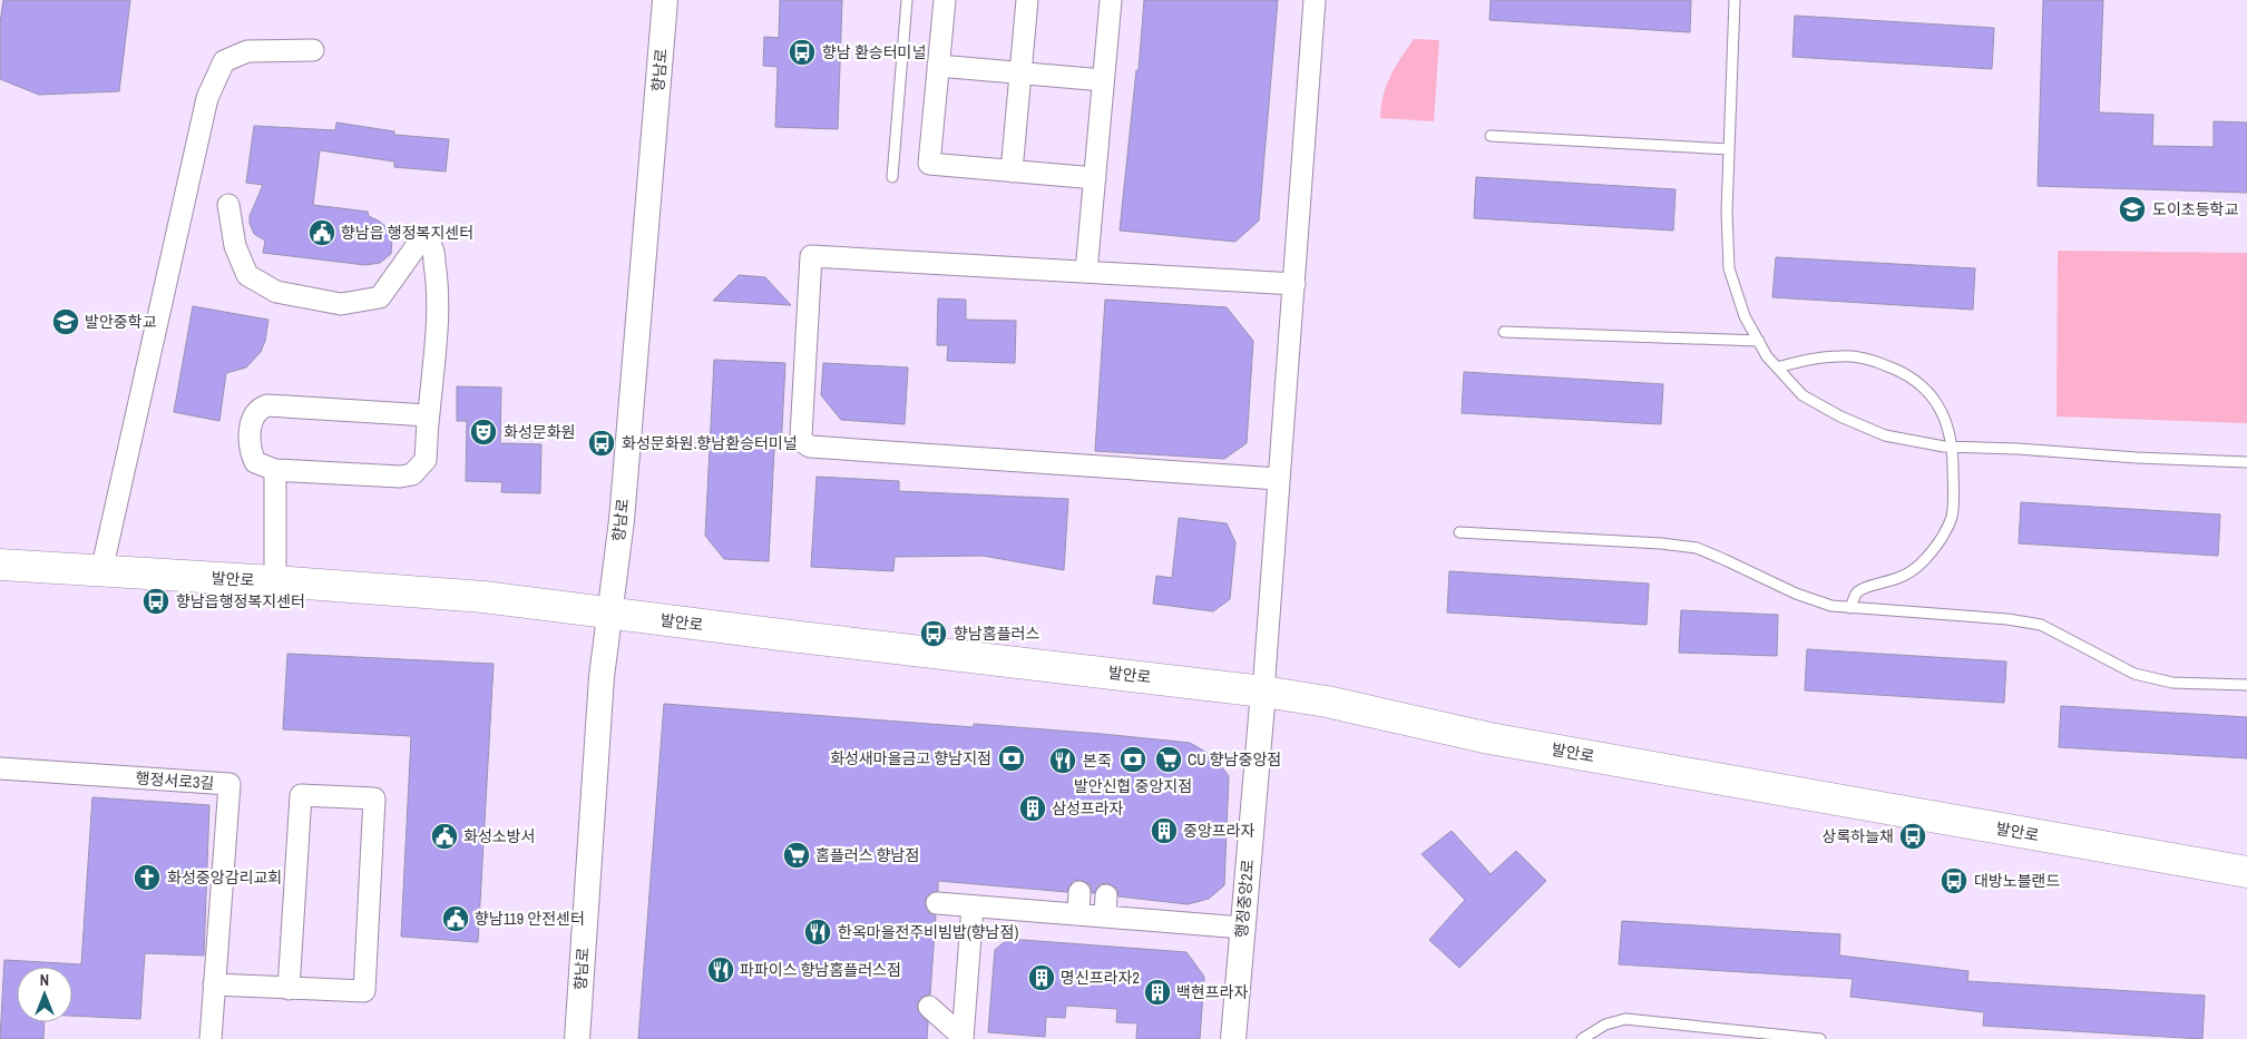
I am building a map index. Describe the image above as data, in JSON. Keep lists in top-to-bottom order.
{
  "streets": {
    "main road": ["발안로"],
    "street": ["향남로", "행정서로3길", "행정중앙2로"]
  },
  "crossings": [
    ["향남로", "발안로"],
    ["발안로", "행정중앙2로"]
  ],
  "places": {
    "bus stop": [
      "향남 환승터미널",
      "화성문화원.향남환승터미널",
      "향남읍행정복지센터",
      "향남홈플러스",
      "상록하늘채",
      "대방노블랜드"
    ],
    "school or university": ["도이초등학교", "발안중학교"],
    "public building": ["향남읍 행정복지센터", "화성소방서", "향남119 안전센터"],
    "theatre": ["화성문화원"],
    "bank": ["화성새마을금고 향남지점", "발안신협 중앙지점"],
    "supermarket": ["CU 향남중앙점", "홈플러스 향남점"],
    "restaurant": ["본죽", "한옥마을전주비빔밥(향남점)", "파파이스 향남홈플러스점"],
    "building": [
      "삼성프라자",
      "중앙프라자",
      "명신프라자2",
      "백현프라자"
    ],
    "church": ["화성중앙감리교회"]
  },
  "north": "top"
}
